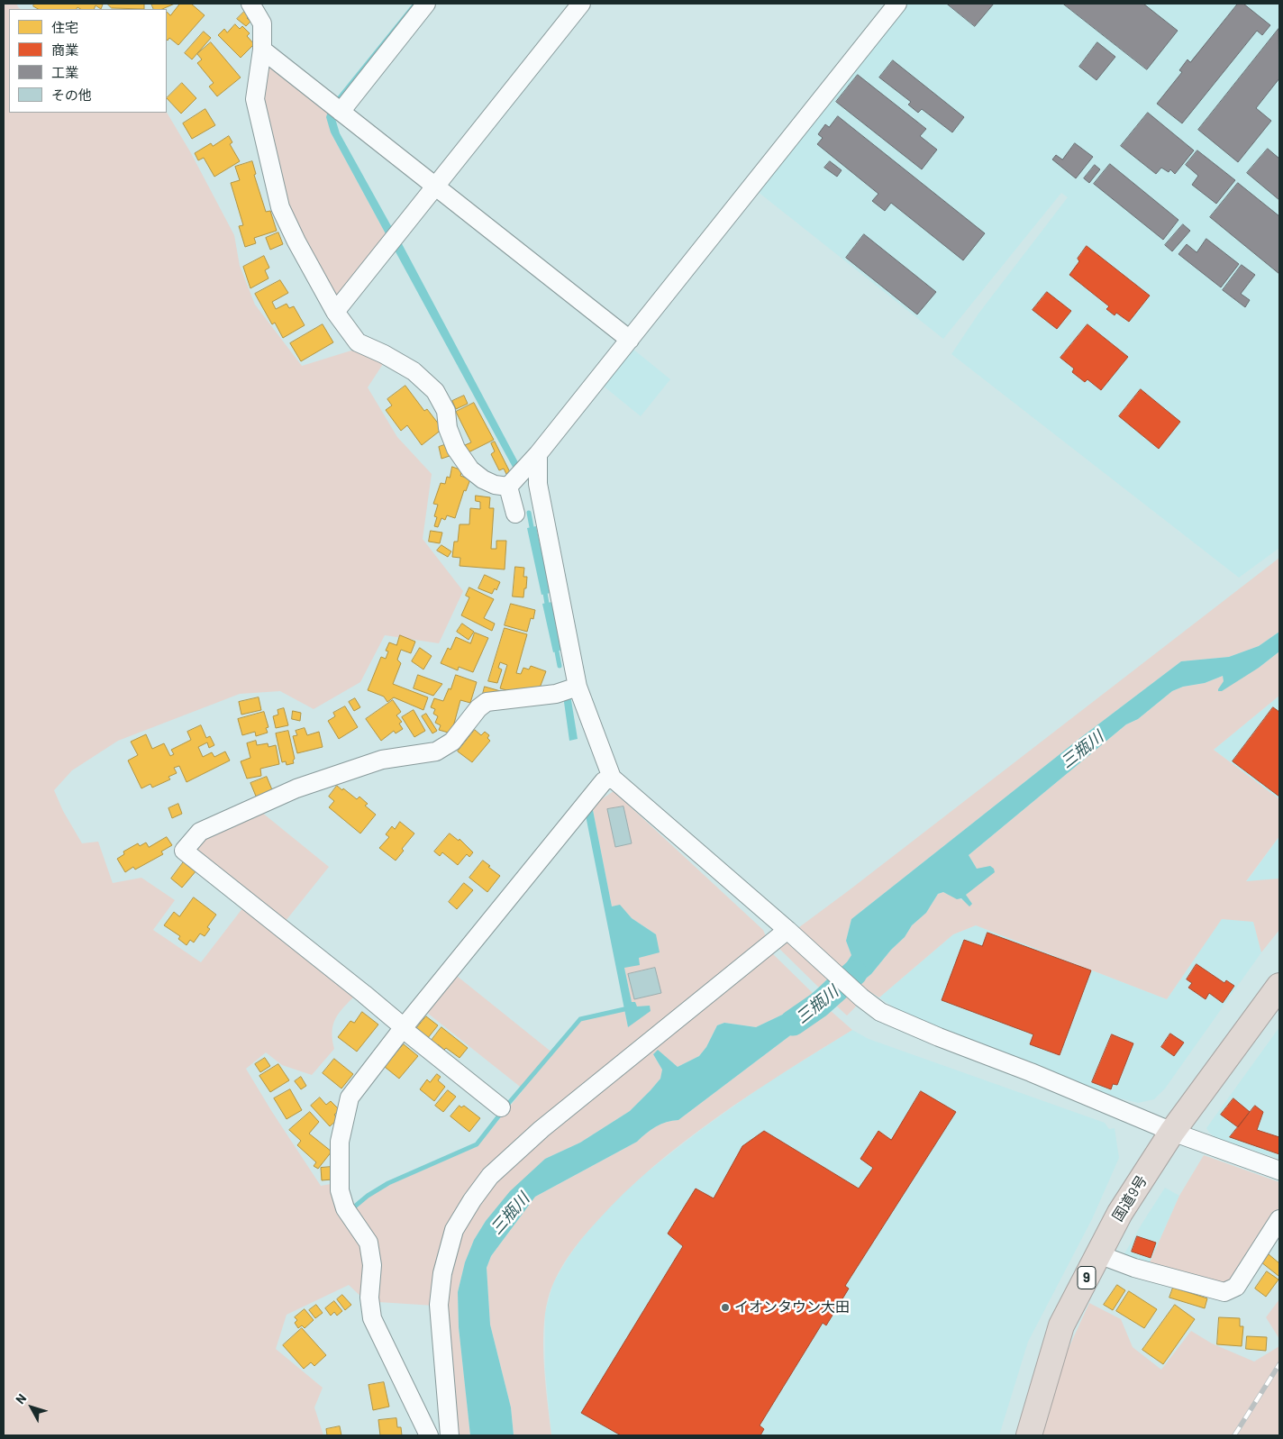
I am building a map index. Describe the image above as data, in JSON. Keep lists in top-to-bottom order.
{
  "streets": {
    "highway": ["国道9号", "9"]
  },
  "water": ["三瓶川"],
  "places": ["イオンタウン大田"],
  "legend": [
    "住宅",
    "商業",
    "工業",
    "その他"
  ],
  "north": "top left"
}
